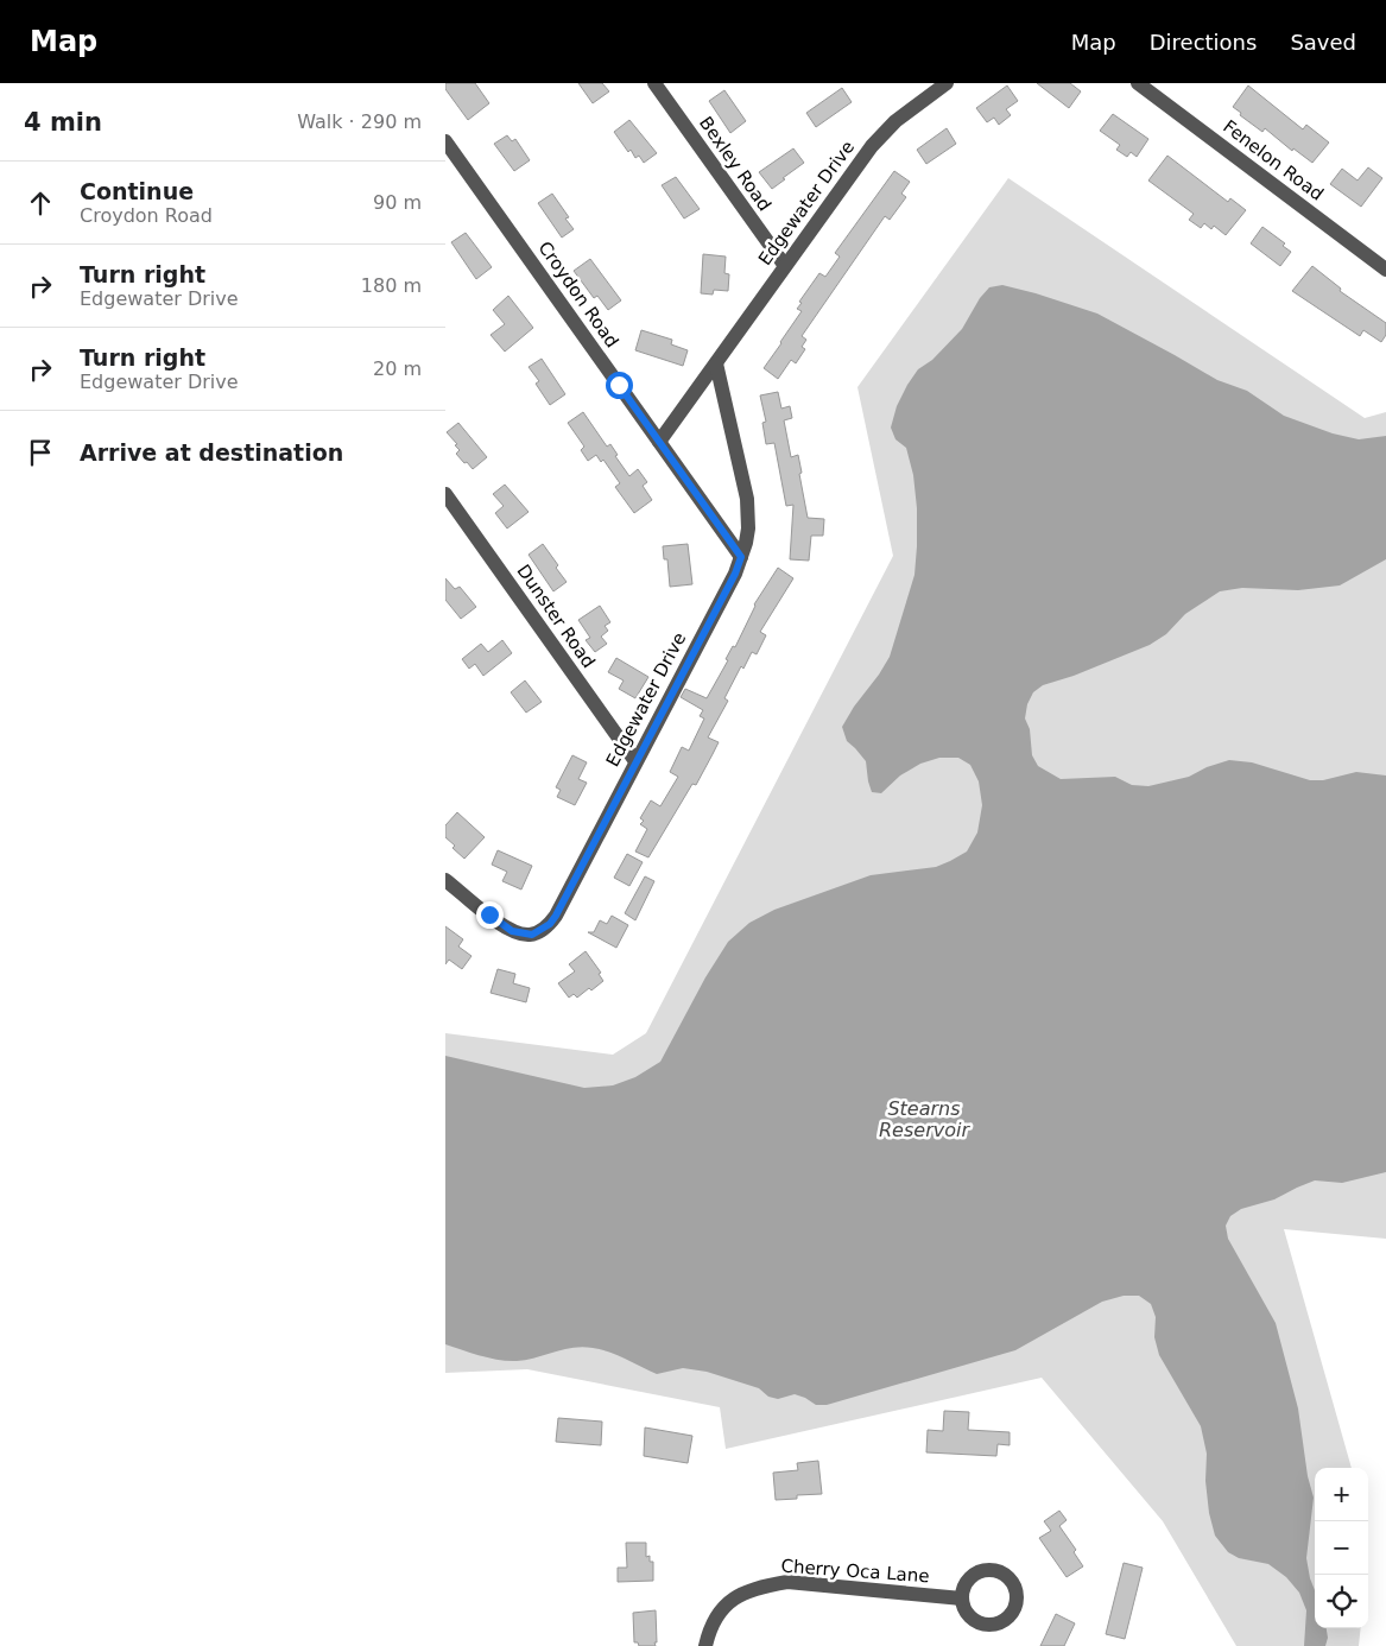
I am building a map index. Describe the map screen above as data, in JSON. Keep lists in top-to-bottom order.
{
  "streets": {
    "street": [
      "Fenelon Road",
      "Bexley Road",
      "Edgewater Drive",
      "Croydon Road",
      "Dunster Road",
      "Cherry Oca Lane"
    ]
  },
  "crossings": [
    ["Bexley Road", "Edgewater Drive"],
    ["Edgewater Drive", "Croydon Road"],
    ["Edgewater Drive", "Dunster Road"]
  ],
  "water": ["Stearns Reservoir"],
  "page": {
    "header": "Map",
    "nav": ["Map", "Directions", "Saved"],
    "heading": ["4 min", "Walk · 290 m"],
    "list": [
      ["Continue", "Croydon Road", "90 m"],
      ["Turn right", "Edgewater Drive", "180 m"],
      ["Turn right", "Edgewater Drive", "20 m"],
      "Arrive at destination"
    ],
    "map_buttons": ["+", "−"]
  }
}
